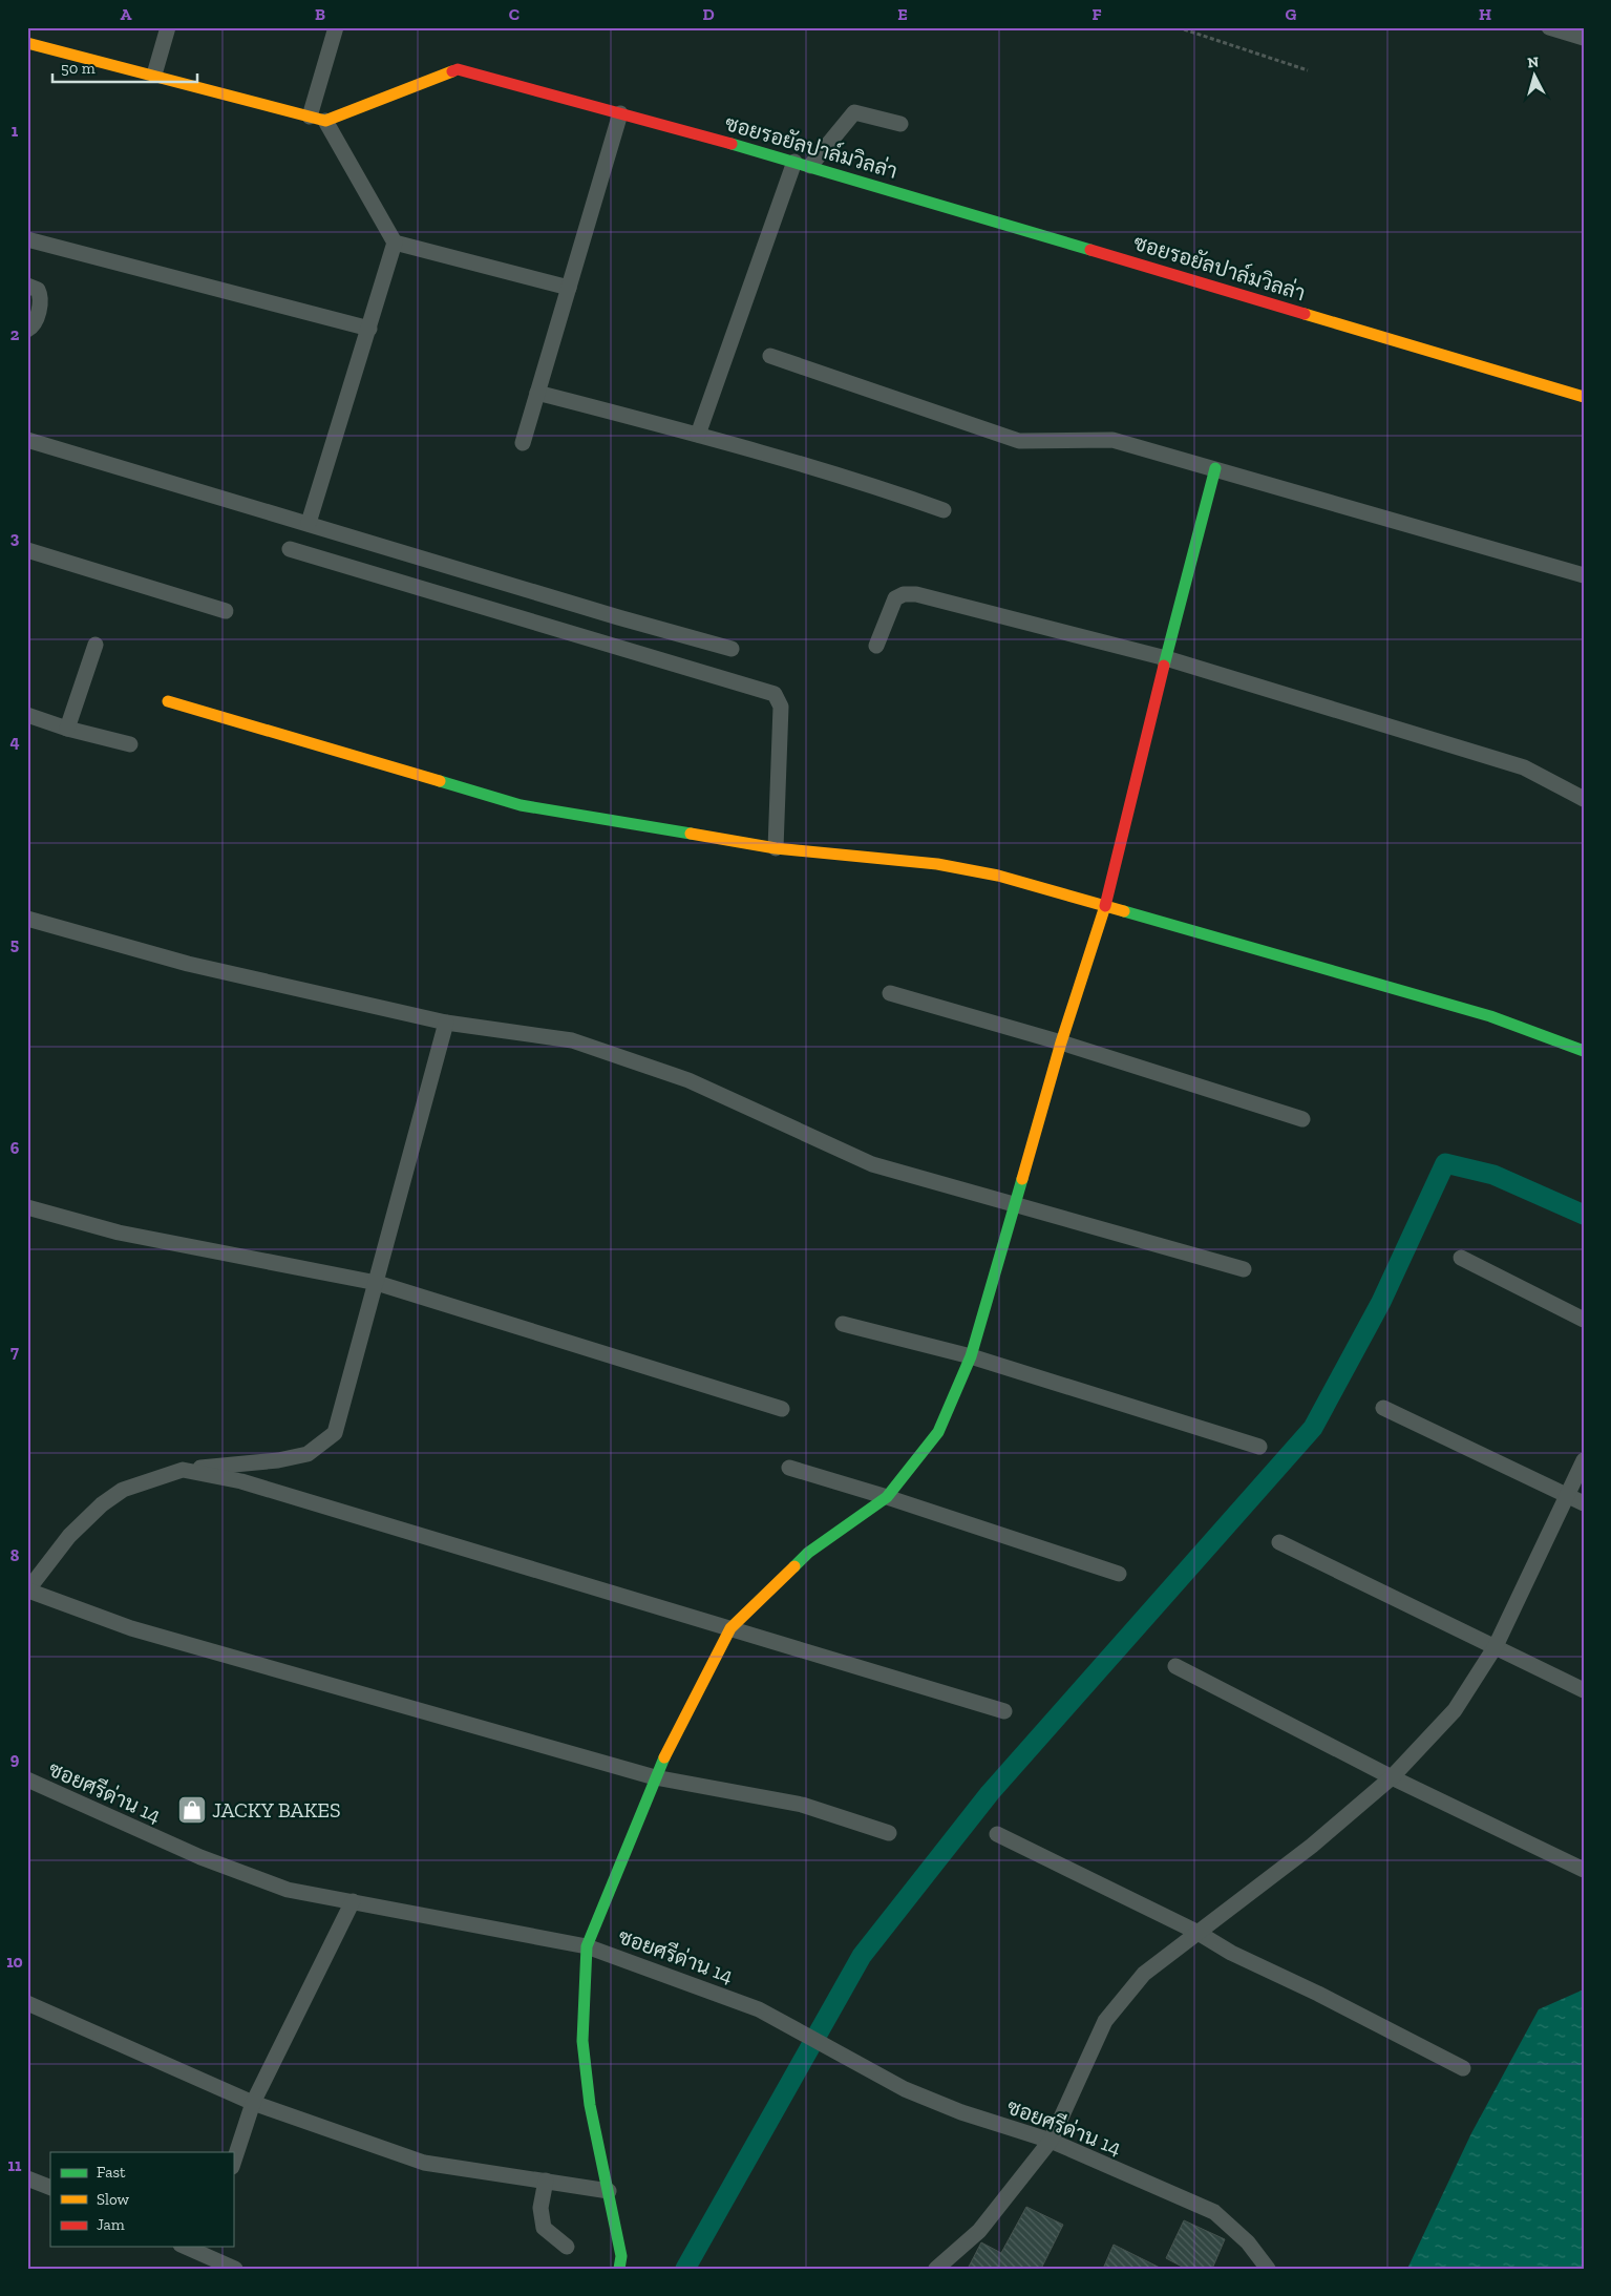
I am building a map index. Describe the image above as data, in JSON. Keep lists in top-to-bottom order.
{
  "streets": {
    "street": ["ซอยรอยัลปาล์มวิลล่า", "ซอยศรีด่าน 14"]
  },
  "places": {
    "shop": ["JACKY BAKES"]
  },
  "legend": ["Fast", "Slow", "Jam"],
  "scale_bar": "50 m",
  "north": "top",
  "grid": {
    "columns": [
      "A",
      "B",
      "C",
      "D",
      "E",
      "F",
      "G",
      "H"
    ],
    "rows": [
      "1",
      "2",
      "3",
      "4",
      "5",
      "6",
      "7",
      "8",
      "9",
      "10",
      "11"
    ]
  }
}
